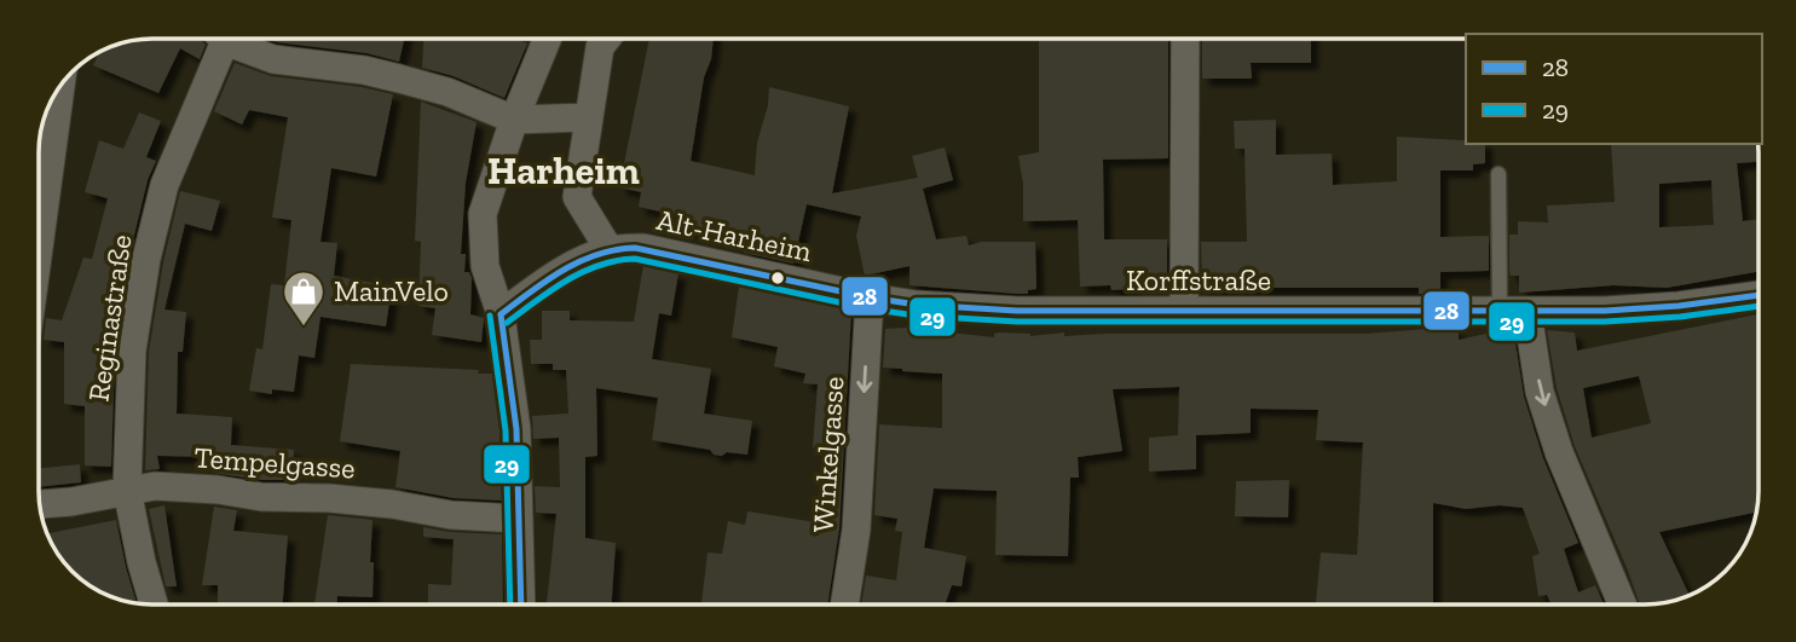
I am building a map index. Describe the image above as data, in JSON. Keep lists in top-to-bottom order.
{
  "streets": {
    "street": [
      "Alt-Harheim",
      "Korffstraße",
      "Reginastraße",
      "Winkelgasse",
      "Tempelgasse"
    ]
  },
  "crossings": [
    ["Alt-Harheim", "Korffstraße"],
    ["Alt-Harheim", "Winkelgasse"],
    ["Korffstraße", "Winkelgasse"],
    ["Reginastraße", "Tempelgasse"]
  ],
  "one_way": ["Winkelgasse"],
  "districts": ["Harheim"],
  "places": {
    "shop": ["MainVelo"]
  },
  "lines": ["transit line 28", "transit line 29"],
  "legend": ["28", "29"]
}
